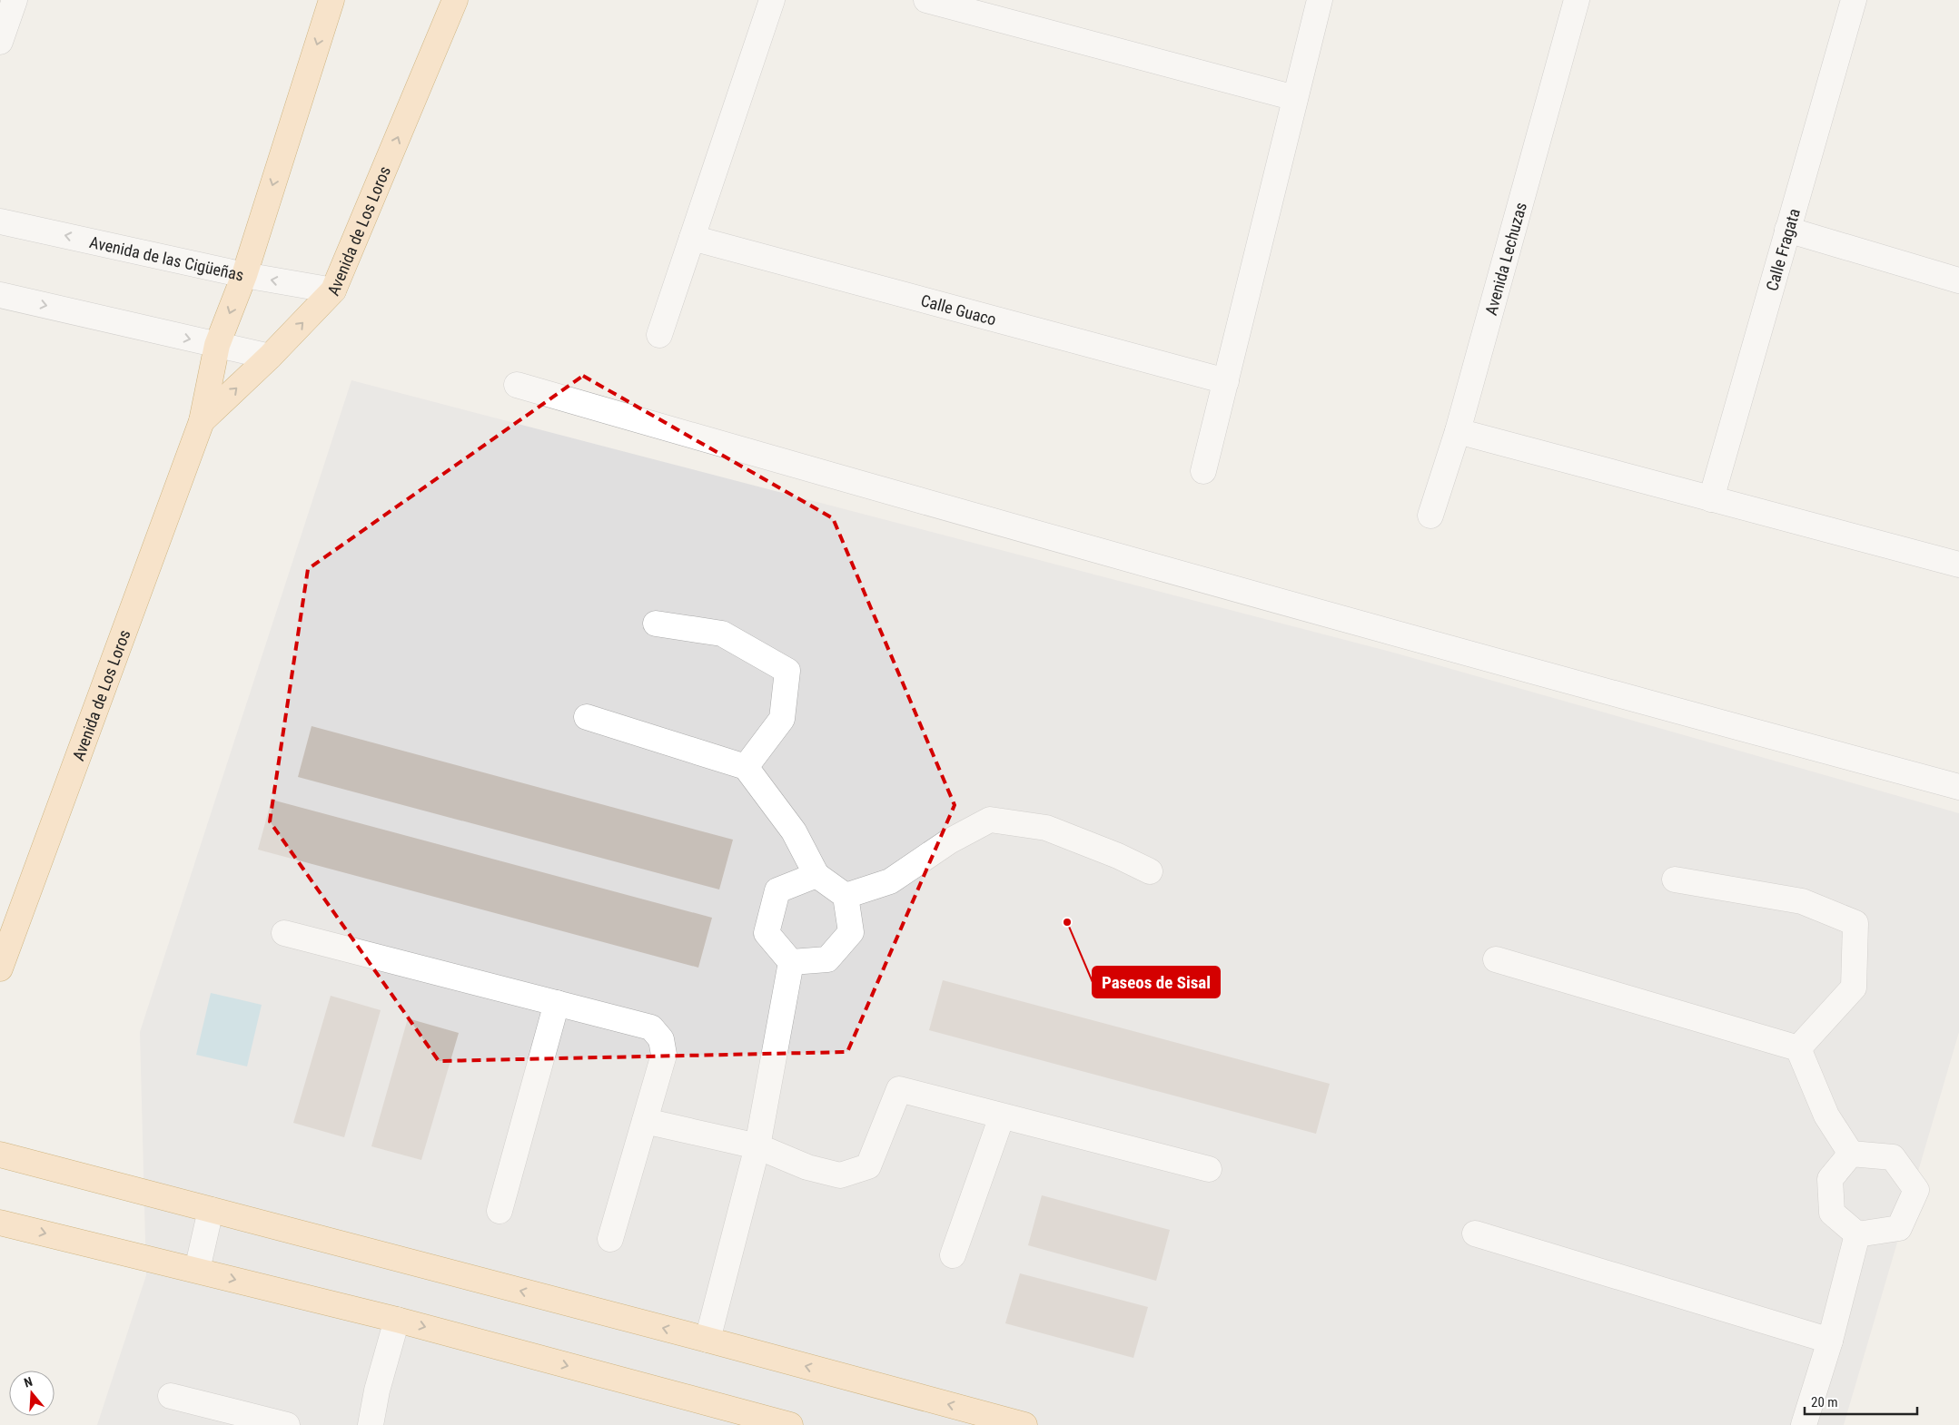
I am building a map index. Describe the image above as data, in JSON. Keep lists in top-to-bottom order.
{
  "streets": {
    "main road": ["Avenida de Los Loros"],
    "street": [
      "Calle Fragata",
      "Avenida de las Cigüeñas",
      "Avenida Lechuzas",
      "Calle Guaco"
    ]
  },
  "crossings": [
    ["Avenida de Los Loros", "Avenida de las Cigüeñas"]
  ],
  "places": ["Paseos de Sisal"],
  "scale_bar": "20 m",
  "north": "top"
}
